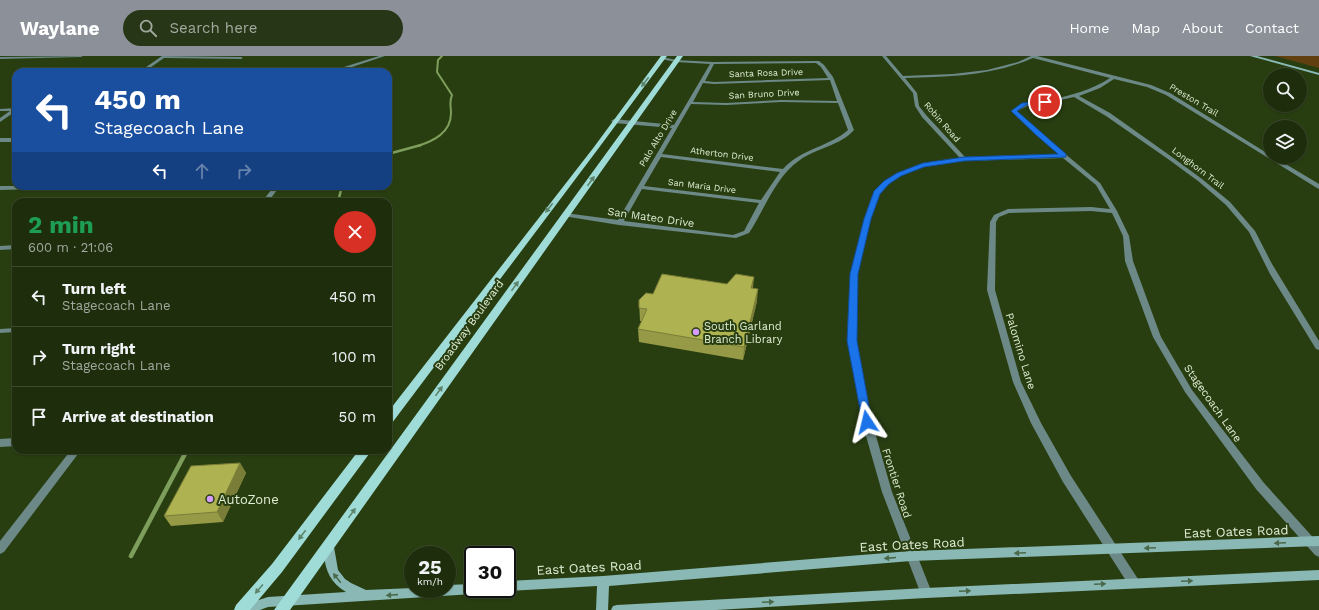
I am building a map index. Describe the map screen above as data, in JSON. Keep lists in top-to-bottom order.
{
  "streets": {
    "main road": ["Broadway Boulevard", "East Oates Road"],
    "street": [
      "Santa Rosa Drive",
      "San Bruno Drive",
      "Preston Trail",
      "Robin Road",
      "Palo Alto Drive",
      "Atherton Drive",
      "Longhorn Trail",
      "San Maria Drive",
      "San Mateo Drive",
      "Palomino Lane",
      "Stagecoach Lane",
      "Frontier Road"
    ]
  },
  "crossings": [
    ["Santa Rosa Drive", "Palo Alto Drive"],
    ["San Bruno Drive", "Palo Alto Drive"],
    ["Preston Trail", "Stagecoach Lane"],
    ["Robin Road", "Frontier Road"],
    ["Palo Alto Drive", "Atherton Drive"],
    ["Palo Alto Drive", "San Maria Drive"],
    ["Palo Alto Drive", "San Mateo Drive"],
    ["Longhorn Trail", "Stagecoach Lane"],
    ["San Maria Drive", "San Mateo Drive"],
    ["San Mateo Drive", "Broadway Boulevard"],
    ["Palomino Lane", "Stagecoach Lane"],
    ["Palomino Lane", "East Oates Road"],
    ["Stagecoach Lane", "Frontier Road"],
    ["Stagecoach Lane", "East Oates Road"],
    ["Frontier Road", "East Oates Road"]
  ],
  "places": ["South Garland Branch Library", "AutoZone"],
  "page": {
    "header": "Waylane",
    "search": "Search here",
    "nav": [
      "Home",
      "Map",
      "About",
      "Contact"
    ],
    "turn": ["450 m", "Stagecoach Lane"],
    "heading": ["2 min", "600 m · 21:06"],
    "list": [
      {
        "name": "Turn left",
        "note": "Stagecoach Lane",
        "value": "450 m"
      },
      {
        "name": "Turn right",
        "note": "Stagecoach Lane",
        "value": "100 m"
      },
      {
        "name": "Arrive at destination",
        "value": "50 m"
      }
    ],
    "speed": "25 km/h",
    "limit": "30"
  }
}
